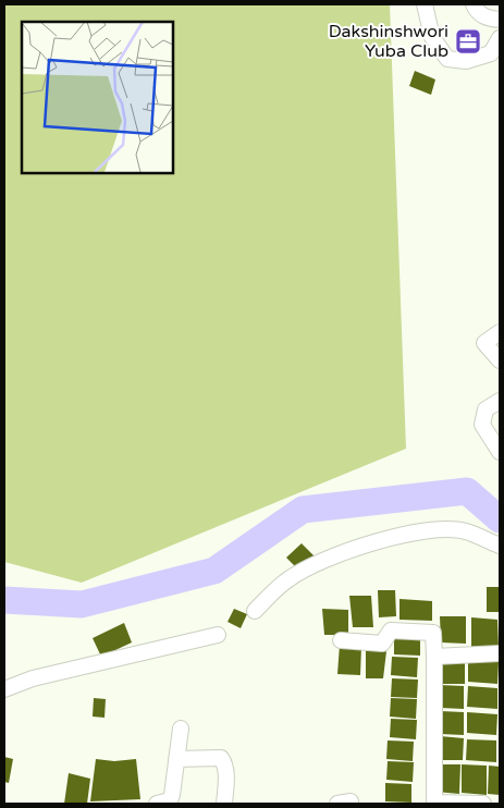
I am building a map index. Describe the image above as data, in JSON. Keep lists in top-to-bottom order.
{
  "places": {
    "office": ["Dakshinshwori Yuba Club"]
  }
}
